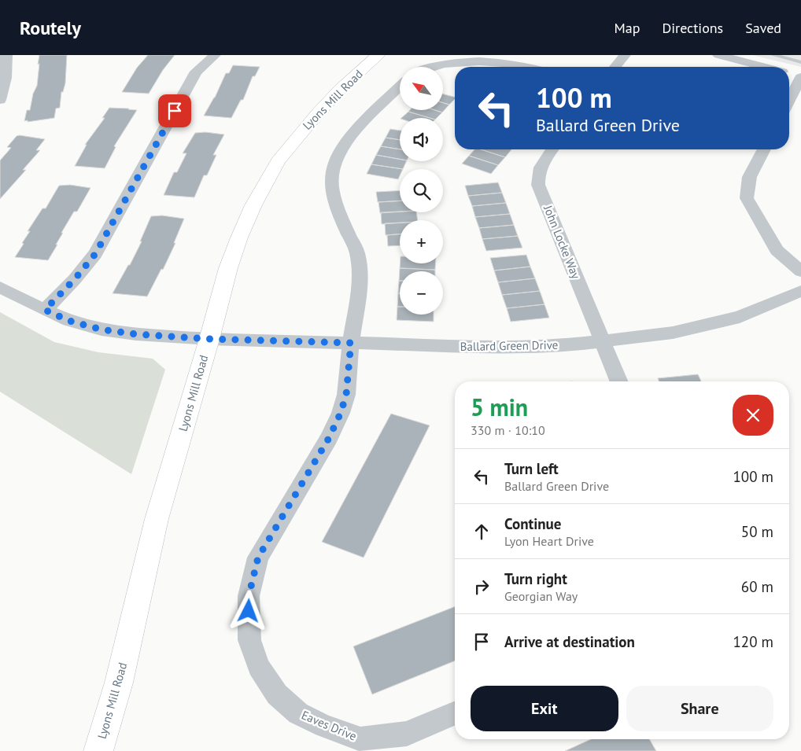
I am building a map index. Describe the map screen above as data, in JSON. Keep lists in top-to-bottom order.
{
  "streets": {
    "main road": ["Lyons Mill Road"],
    "street": ["John Locke Way", "Ballard Green Drive", "Eaves Drive"]
  },
  "crossings": [
    ["Lyons Mill Road", "Ballard Green Drive"],
    ["John Locke Way", "Ballard Green Drive"],
    ["Ballard Green Drive", "Eaves Drive"]
  ],
  "north": "top left",
  "page": {
    "header": "Routely",
    "nav": ["Map", "Directions", "Saved"],
    "map_buttons": ["+", "−"],
    "turn": ["100 m", "Ballard Green Drive"],
    "heading": ["5 min", "330 m · 10:10"],
    "list": [
      {
        "name": "Turn left",
        "note": "Ballard Green Drive",
        "value": "100 m"
      },
      {
        "name": "Continue",
        "note": "Lyon Heart Drive",
        "value": "50 m"
      },
      {
        "name": "Turn right",
        "note": "Georgian Way",
        "value": "60 m"
      },
      {
        "name": "Arrive at destination",
        "value": "120 m"
      }
    ],
    "buttons": ["Exit", "Share"]
  }
}
